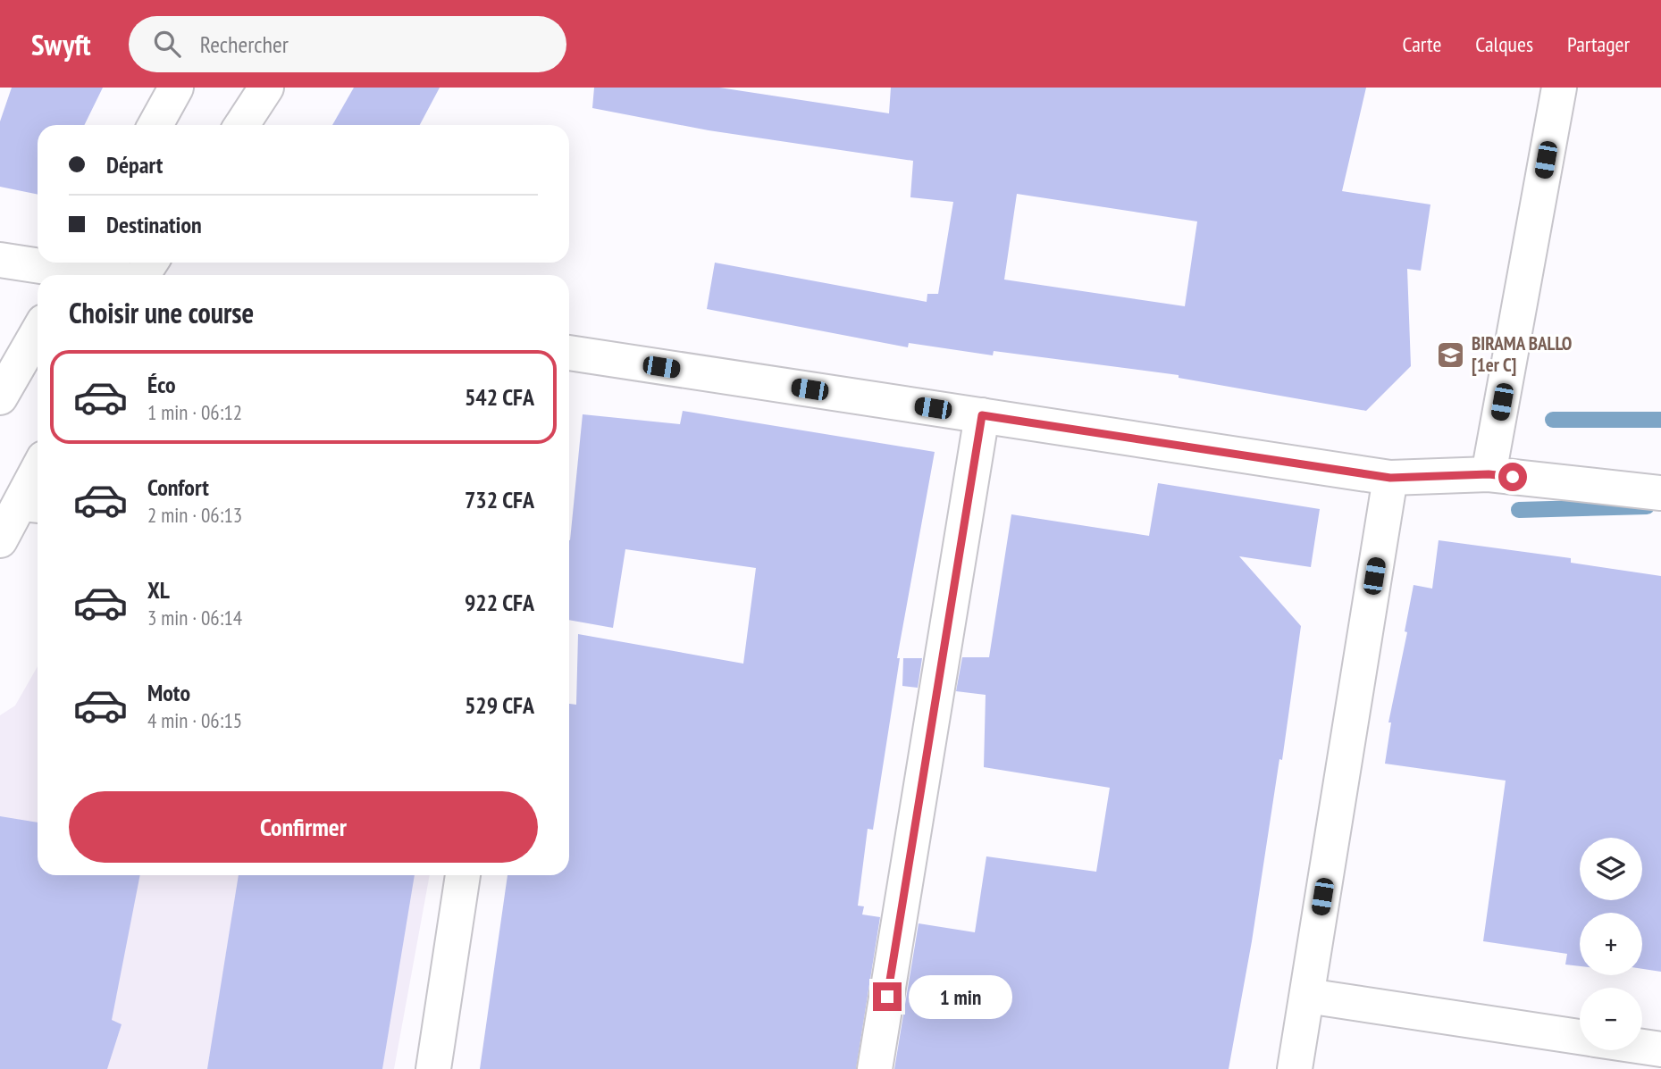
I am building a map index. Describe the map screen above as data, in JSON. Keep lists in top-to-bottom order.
{
  "places": {
    "school or university": ["BIRAMA BALLO [1er C]"]
  },
  "page": {
    "header": "Swyft",
    "search": "Rechercher",
    "nav": ["Carte", "Calques", "Partager"],
    "banner": ["Départ", "Destination"],
    "heading": "Choisir une course",
    "list": [
      {
        "name": "Éco",
        "note": "1 min · 06:12",
        "value": "542 CFA"
      },
      {
        "name": "Confort",
        "note": "2 min · 06:13",
        "value": "732 CFA"
      },
      {
        "name": "XL",
        "note": "3 min · 06:14",
        "value": "922 CFA"
      },
      {
        "name": "Moto",
        "note": "4 min · 06:15",
        "value": "529 CFA"
      }
    ],
    "buttons": "Confirmer",
    "map_buttons": ["+", "−"],
    "bubble": "1 min"
  }
}
